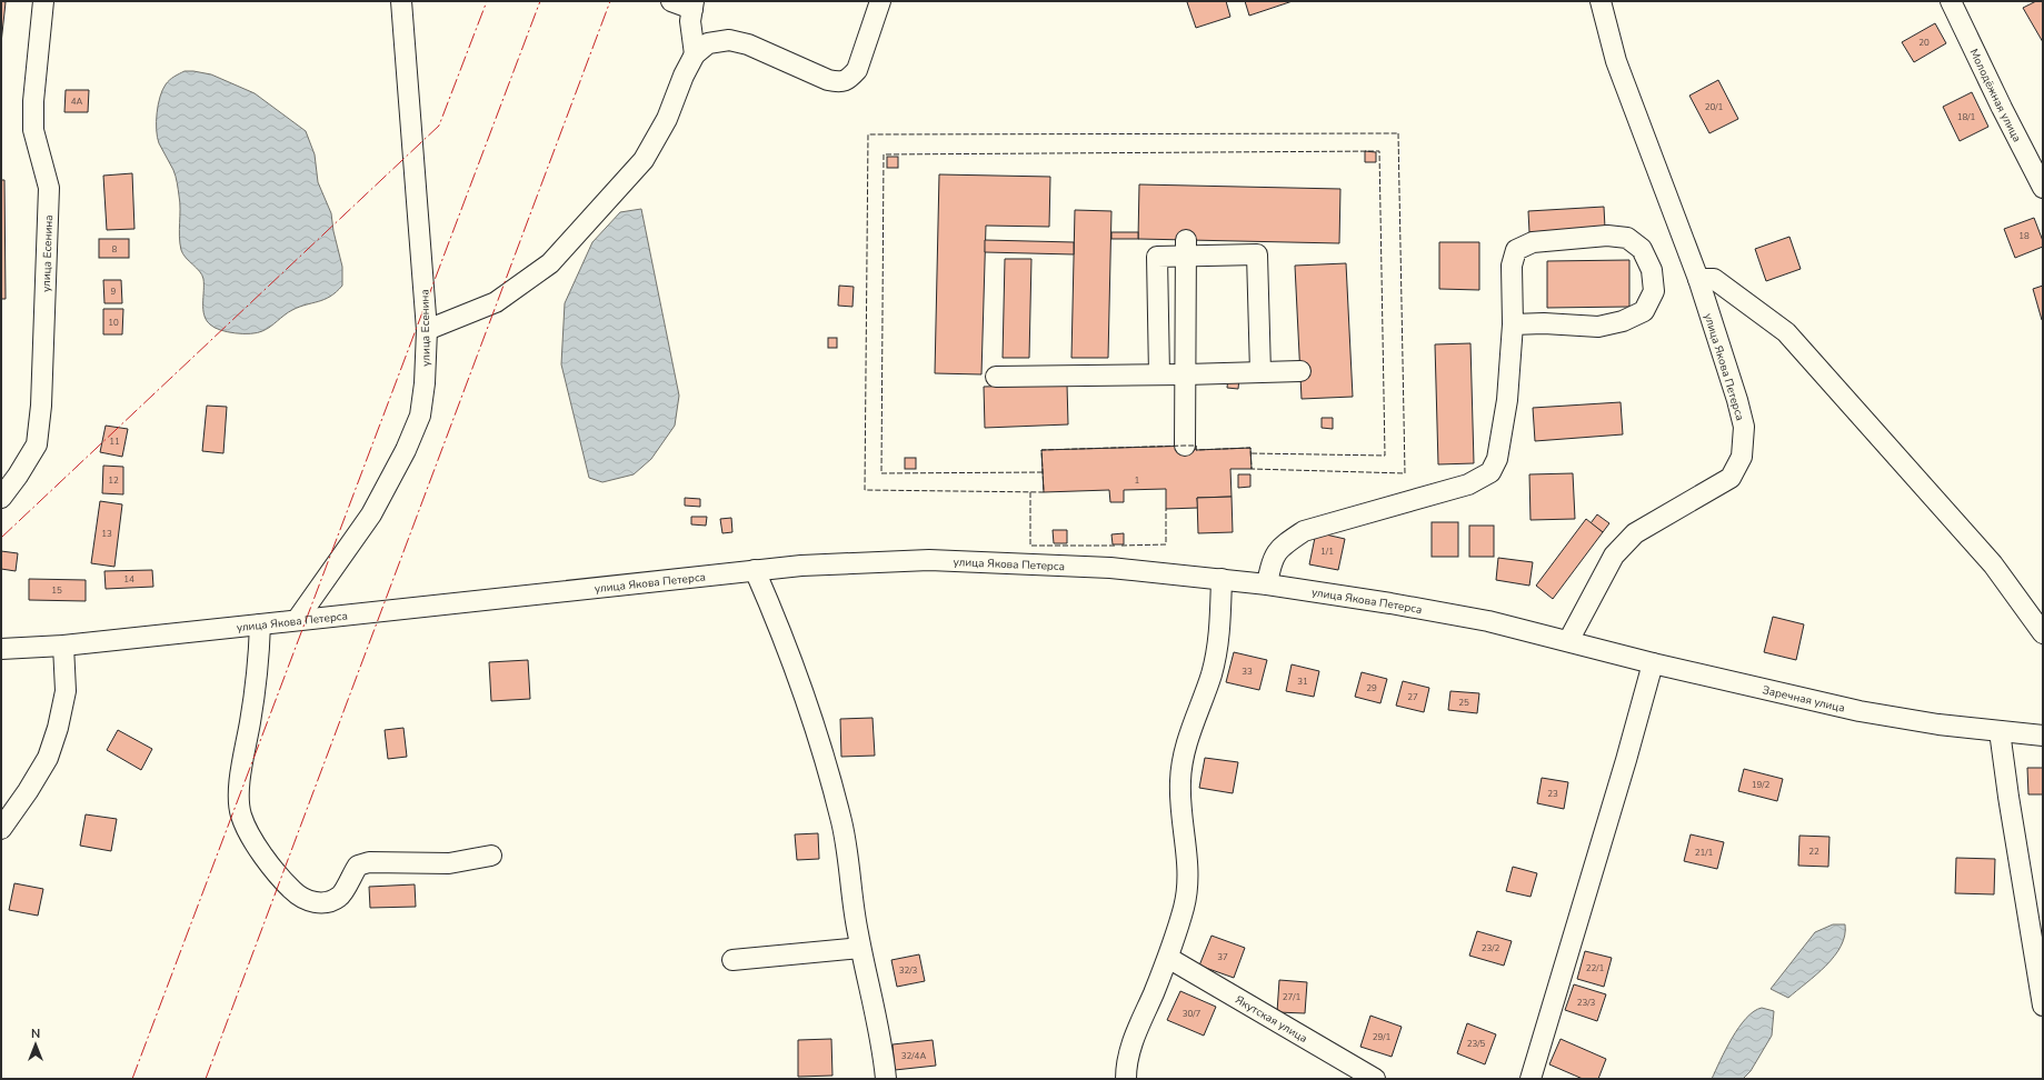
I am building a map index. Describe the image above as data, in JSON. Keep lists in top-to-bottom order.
{
  "streets": {
    "street": [
      "Молодёжная улица",
      "улица Есенина",
      "улица Якова Петерса",
      "Заречная улица",
      "Якутская улица"
    ]
  },
  "crossings": [
    ["улица Есенина", "улица Якова Петерса"],
    ["улица Якова Петерса", "Заречная улица"]
  ],
  "house_numbers": [
    "20",
    "4А",
    "20/1",
    "18/1",
    "18",
    "8",
    "9",
    "10",
    "11",
    "12",
    "1",
    "13",
    "1/1",
    "14",
    "15",
    "33",
    "31",
    "29",
    "27",
    "25",
    "19/2",
    "23",
    "22",
    "21/1",
    "23/2",
    "37",
    "22/1",
    "32/3",
    "27/1",
    "23/3",
    "30/7",
    "29/1",
    "23/5",
    "32/4А"
  ],
  "north": "top"
}
